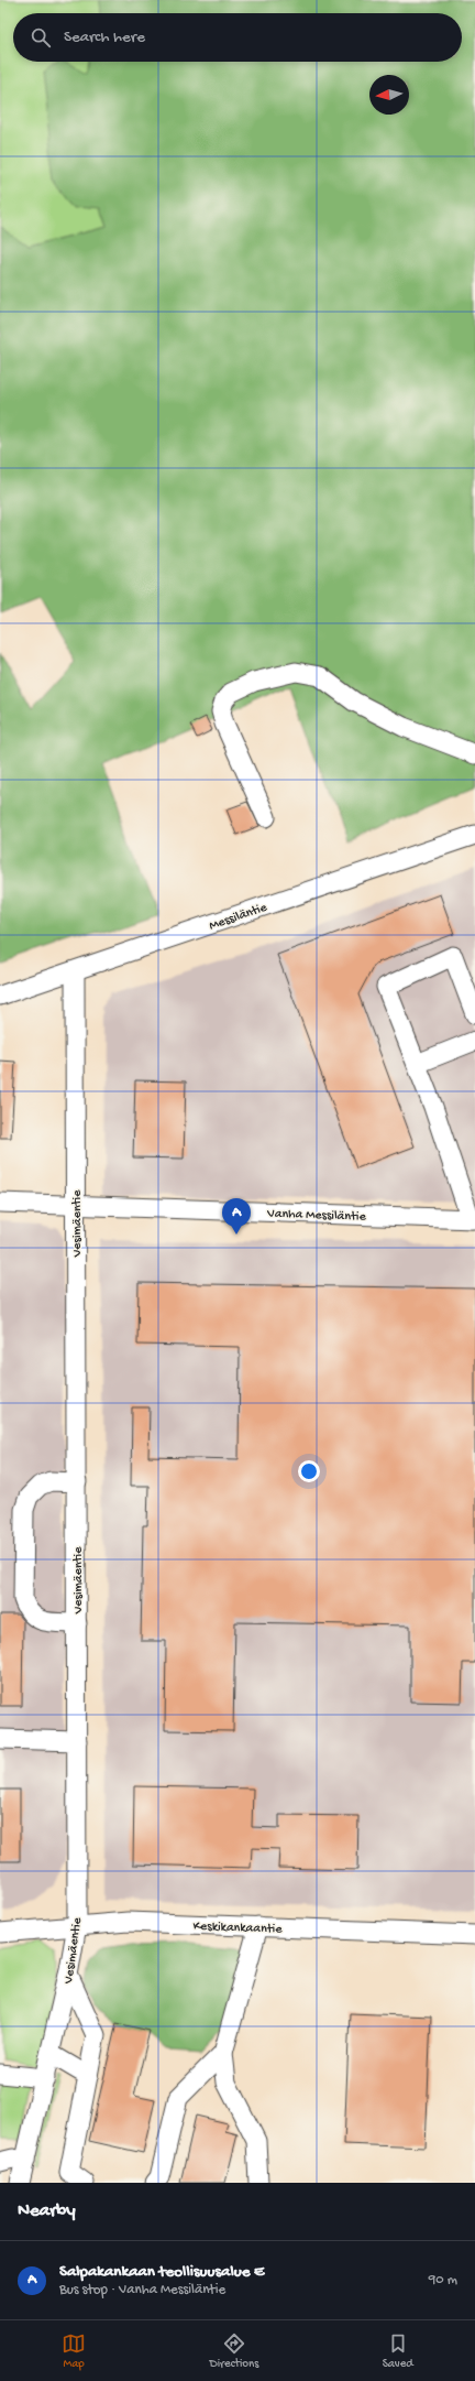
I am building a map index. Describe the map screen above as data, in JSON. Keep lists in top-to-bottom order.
{
  "streets": {
    "street": [
      "Messiläntie",
      "Vanha Messiläntie",
      "Vesimäentie",
      "Keskikankaantie"
    ]
  },
  "crossings": [
    ["Messiläntie", "Vesimäentie"],
    ["Vanha Messiläntie", "Vesimäentie"],
    ["Vesimäentie", "Keskikankaantie"]
  ],
  "north": "left",
  "page": {
    "search": "Search here",
    "pins": "A",
    "heading": "Nearby",
    "list": [
      {
        "mark": "A",
        "name": "Salpakankaan teollisuusalue E",
        "note": "Bus stop · Vanha Messiläntie",
        "value": "90 m"
      }
    ],
    "nav": ["Map", "Directions", "Saved"]
  }
}
